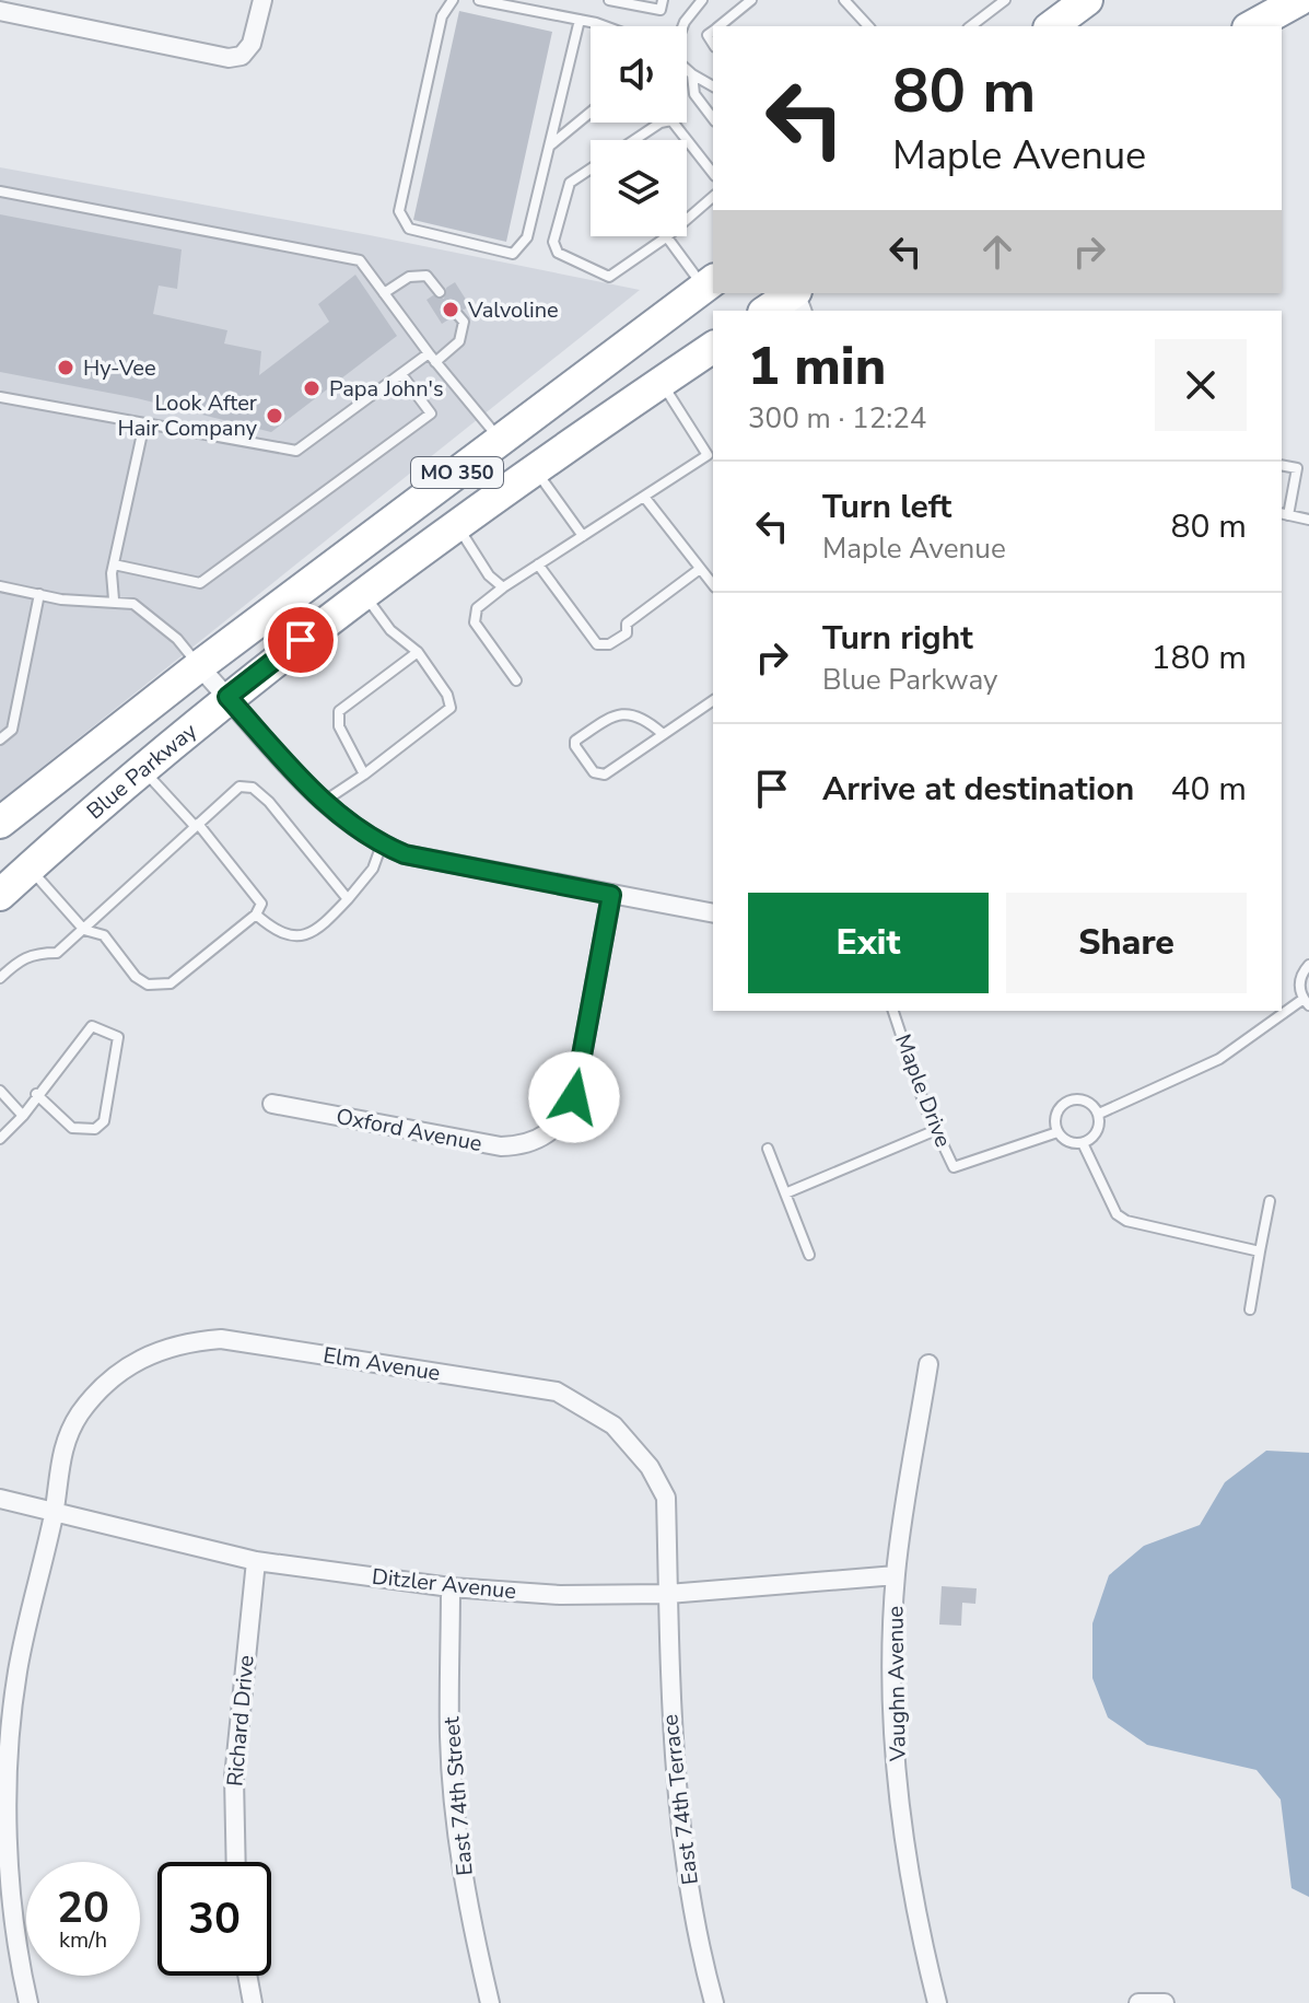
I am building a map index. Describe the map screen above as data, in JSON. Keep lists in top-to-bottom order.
{
  "streets": {
    "highway": ["MO 350", "Blue Parkway"],
    "street": [
      "Oxford Avenue",
      "Elm Avenue",
      "Ditzler Avenue",
      "Vaughn Avenue",
      "Richard Drive",
      "East 74th Street",
      "East 74th Terrace"
    ],
    "lane": ["Maple Drive"]
  },
  "crossings": [
    ["Elm Avenue", "Ditzler Avenue"],
    ["Elm Avenue", "East 74th Terrace"],
    ["Ditzler Avenue", "Vaughn Avenue"],
    ["Ditzler Avenue", "Richard Drive"],
    ["Ditzler Avenue", "East 74th Street"],
    ["Ditzler Avenue", "East 74th Terrace"]
  ],
  "places": [
    "Valvoline",
    "Hy-Vee",
    "Papa John's",
    "Look After Hair Company"
  ],
  "page": {
    "turn": ["80 m", "Maple Avenue"],
    "heading": ["1 min", "300 m · 12:24"],
    "list": [
      {
        "name": "Turn left",
        "note": "Maple Avenue",
        "value": "80 m"
      },
      {
        "name": "Turn right",
        "note": "Blue Parkway",
        "value": "180 m"
      },
      {
        "name": "Arrive at destination",
        "value": "40 m"
      }
    ],
    "buttons": ["Exit", "Share"],
    "speed": "20 km/h",
    "limit": "30"
  }
}
